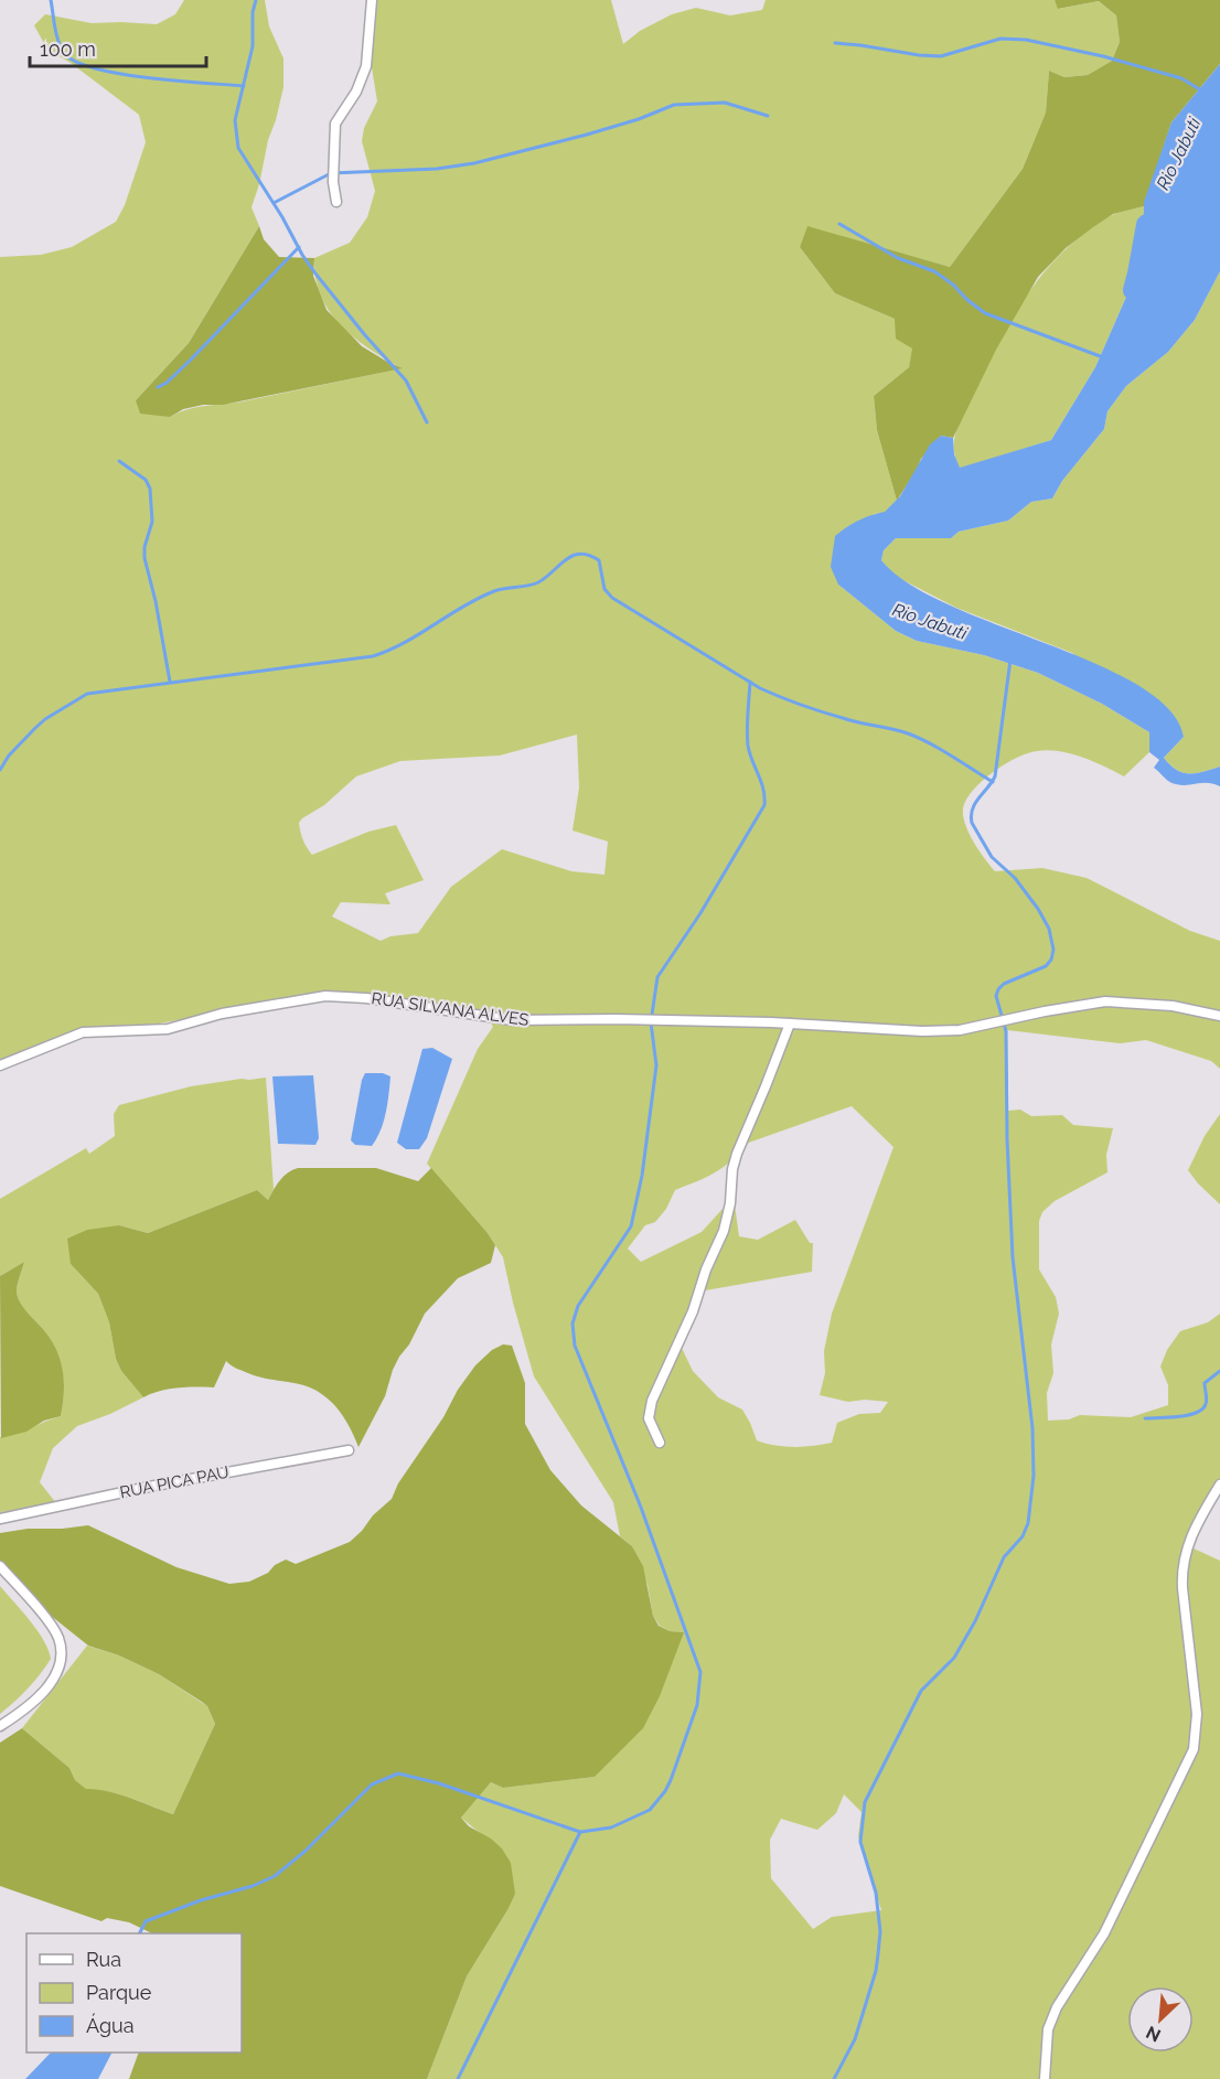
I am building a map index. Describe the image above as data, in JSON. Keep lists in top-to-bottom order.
{
  "streets": {
    "street": ["RUA SILVANA ALVES", "RUA PICA PAU"]
  },
  "water": ["Rio Jabuti"],
  "legend": ["Rua", "Parque", "Água"],
  "scale_bar": "100 m",
  "north": "bottom left"
}
